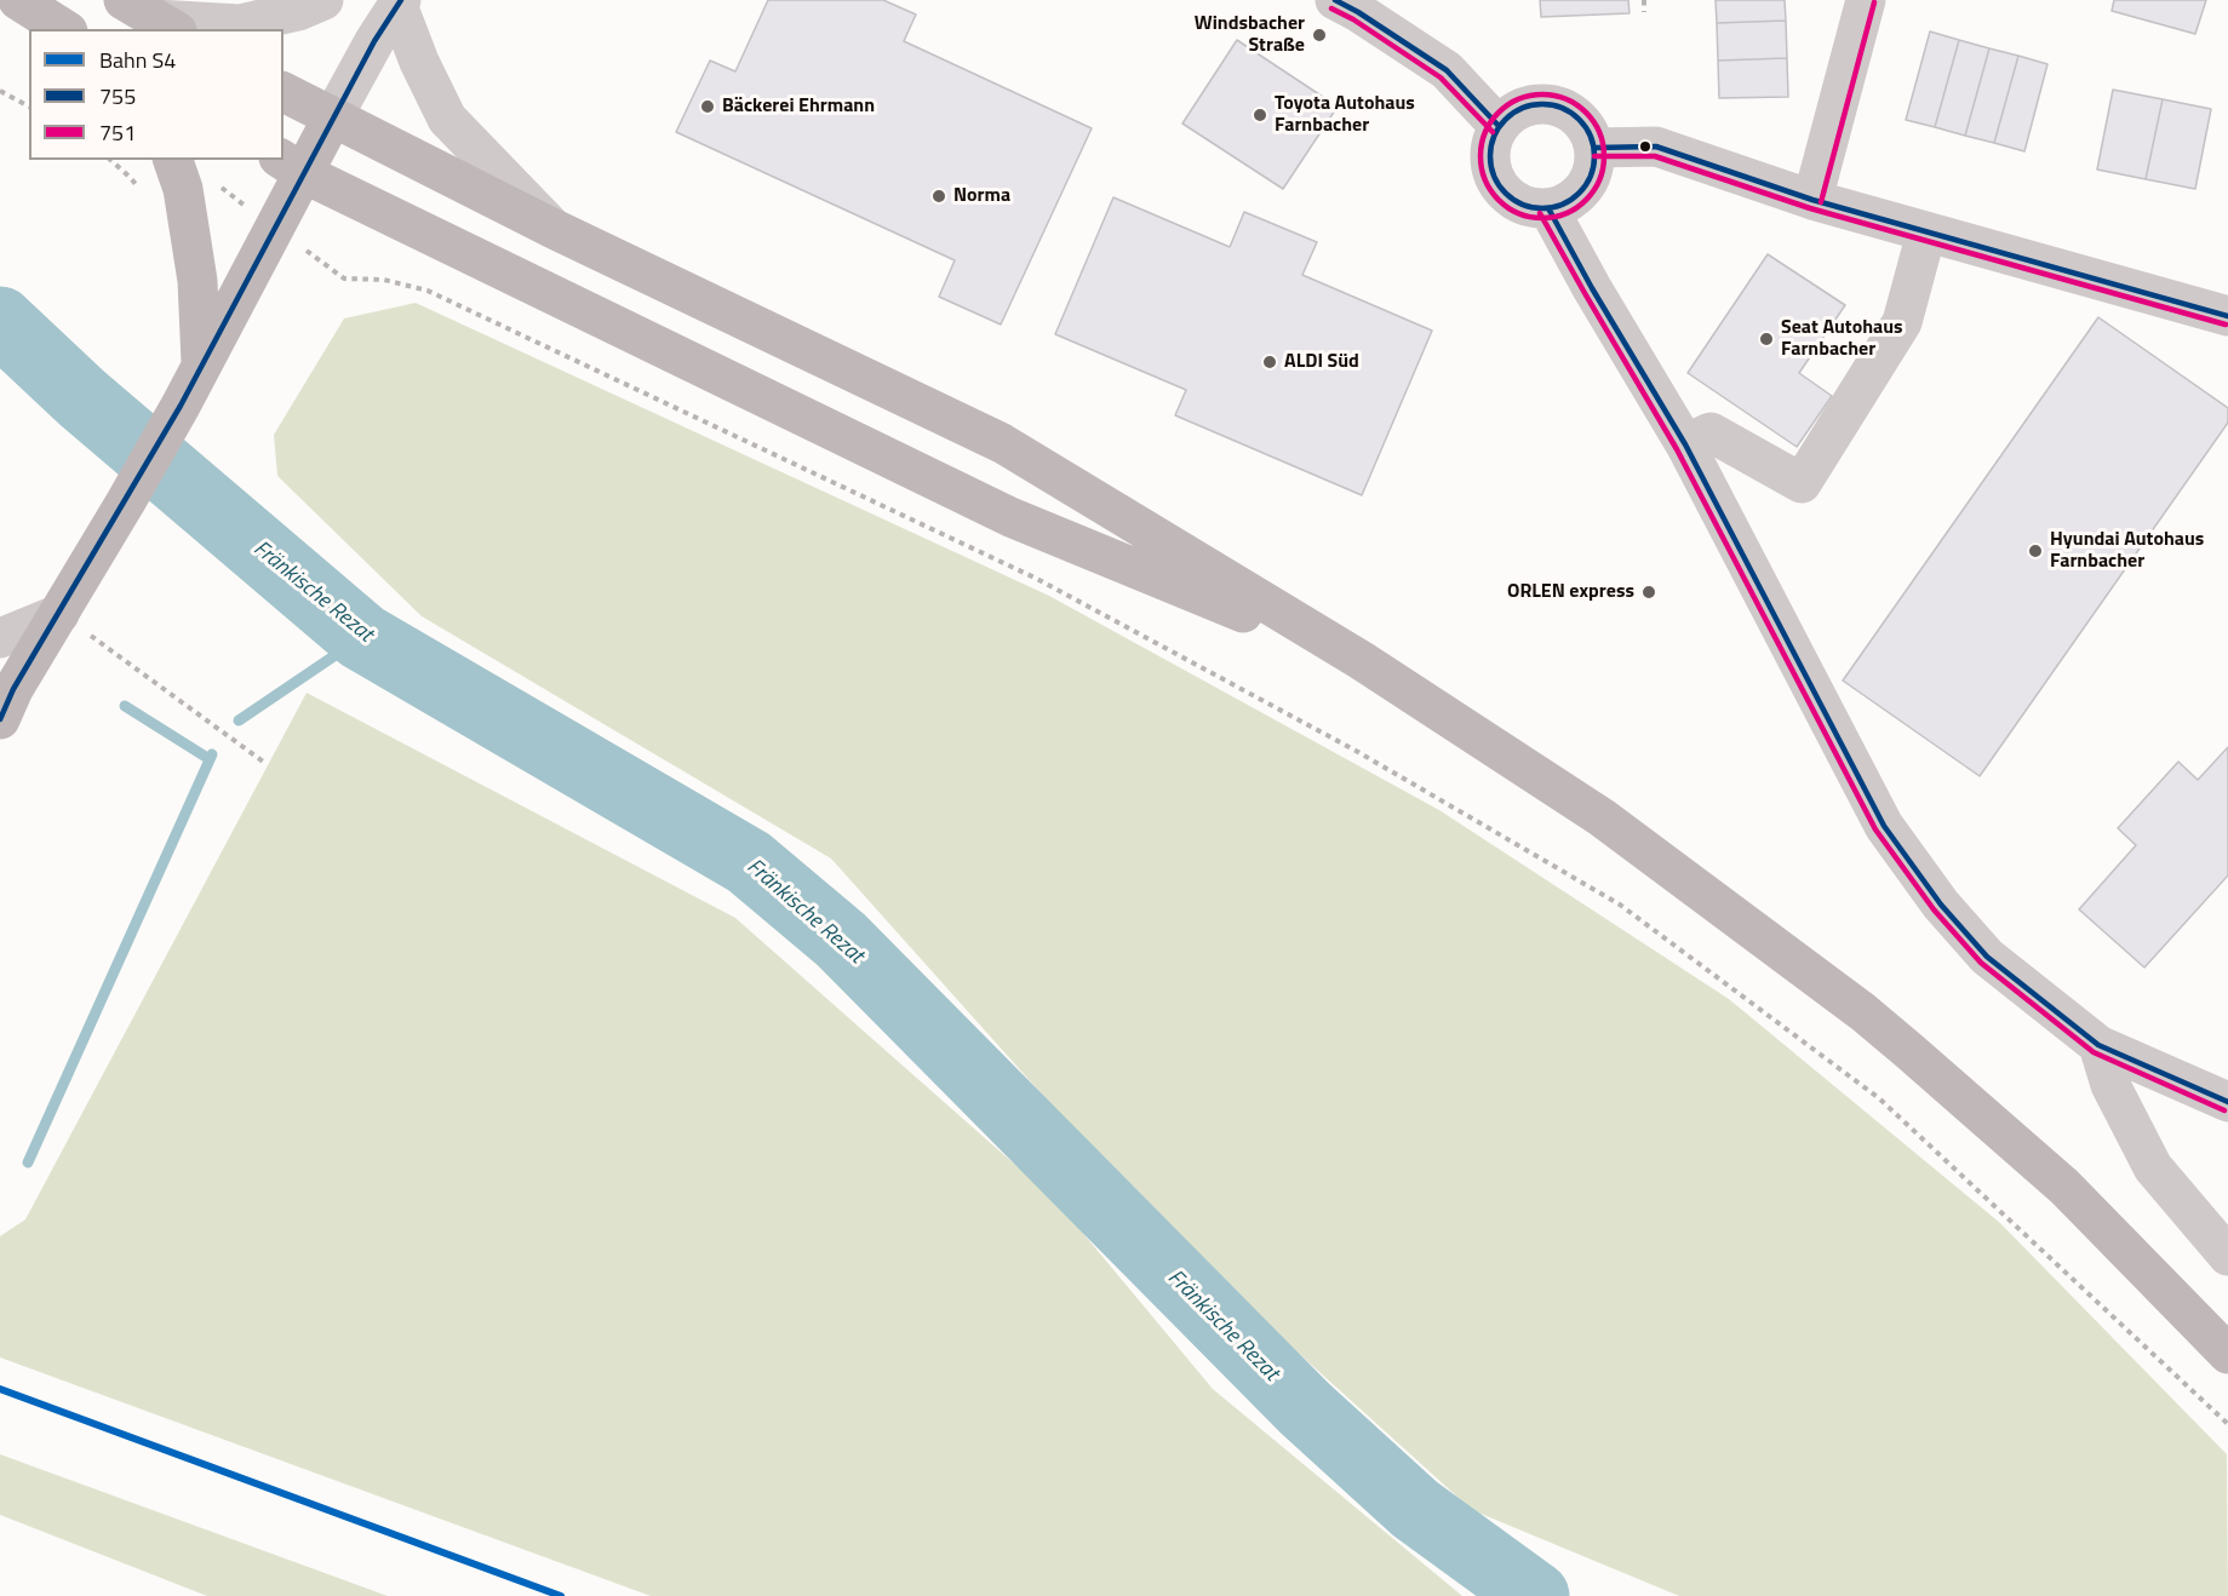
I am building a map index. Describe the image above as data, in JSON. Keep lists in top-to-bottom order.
{
  "water": ["Fränkische Rezat"],
  "places": [
    "Windsbacher Straße",
    "Bäckerei Ehrmann",
    "Toyota Autohaus Farnbacher",
    "Norma",
    "Seat Autohaus Farnbacher",
    "ALDI Süd",
    "Hyundai Autohaus Farnbacher",
    "ORLEN express"
  ],
  "lines": ["transit line 755", "transit line 751", "rail line S4"],
  "legend": ["Bahn S4", "755", "751"]
}
